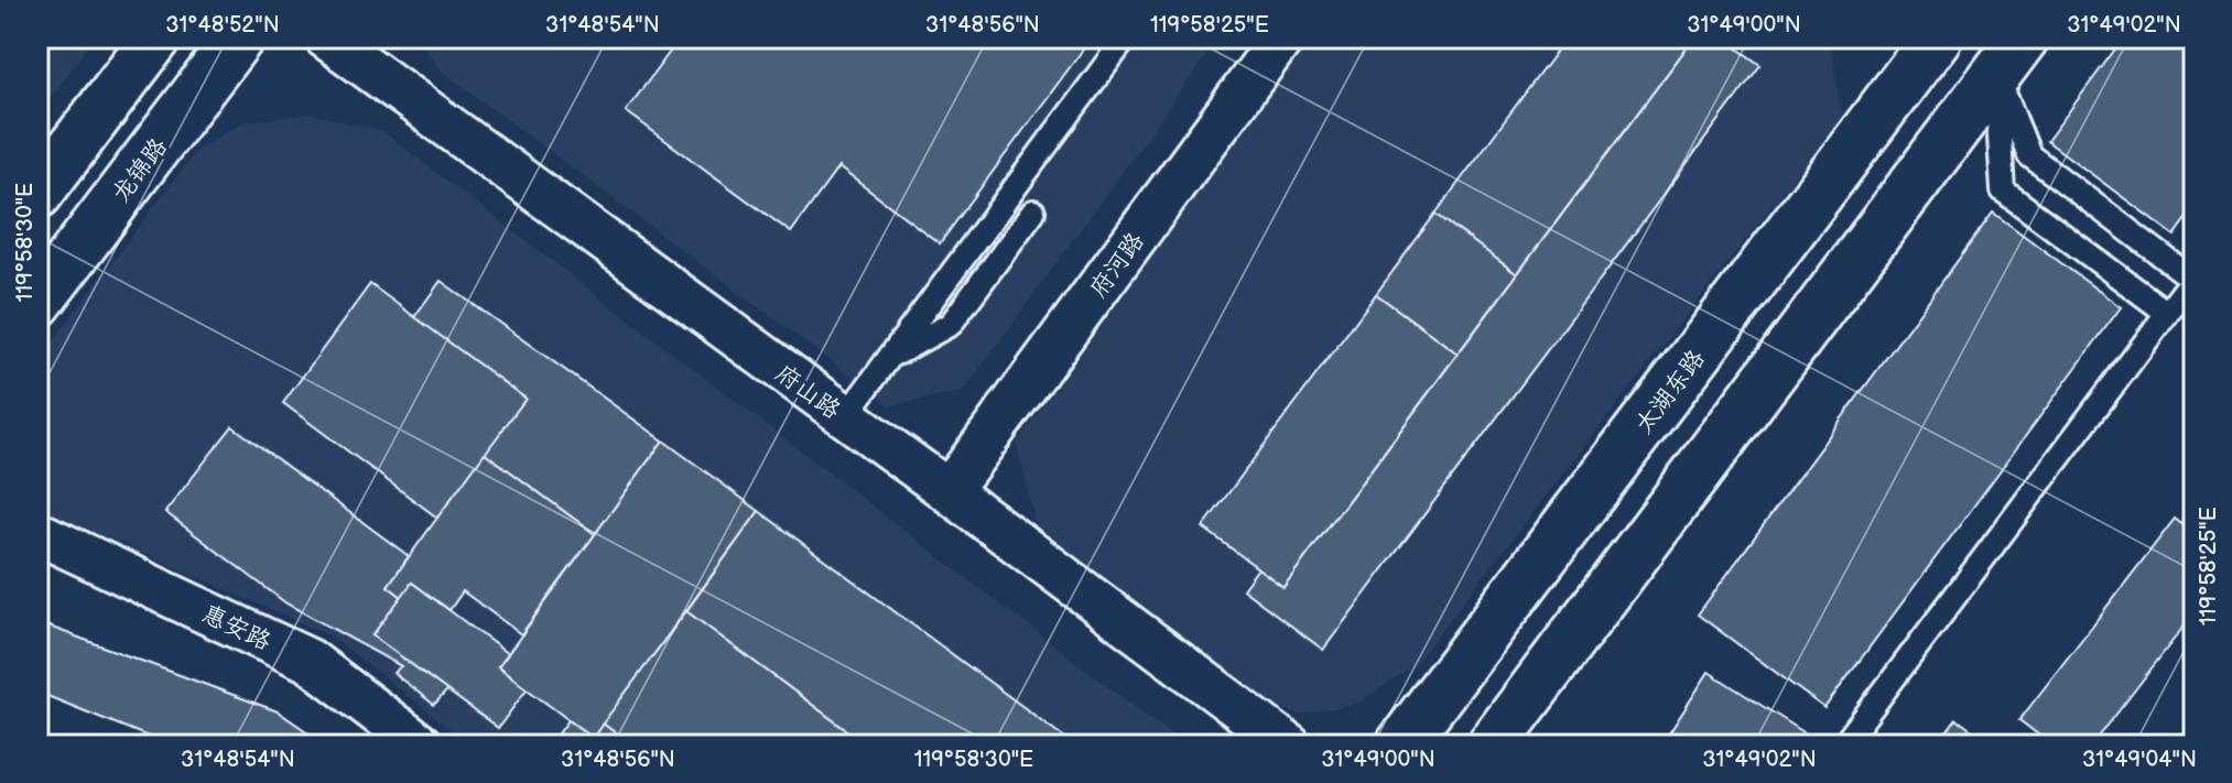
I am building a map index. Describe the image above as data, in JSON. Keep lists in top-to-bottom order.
{
  "streets": {
    "main road": ["龙锦路", "太湖东路"],
    "street": ["府河路", "府山路", "惠安路"]
  },
  "crossings": [
    ["府河路", "府山路"]
  ],
  "coordinates": [
    "31°48'52\"N",
    "31°48'54\"N",
    "31°48'56\"N",
    "119°58'25\"E",
    "31°49'00\"N",
    "31°49'02\"N",
    "119°58'30\"E",
    "31°49'04\"N"
  ]
}
